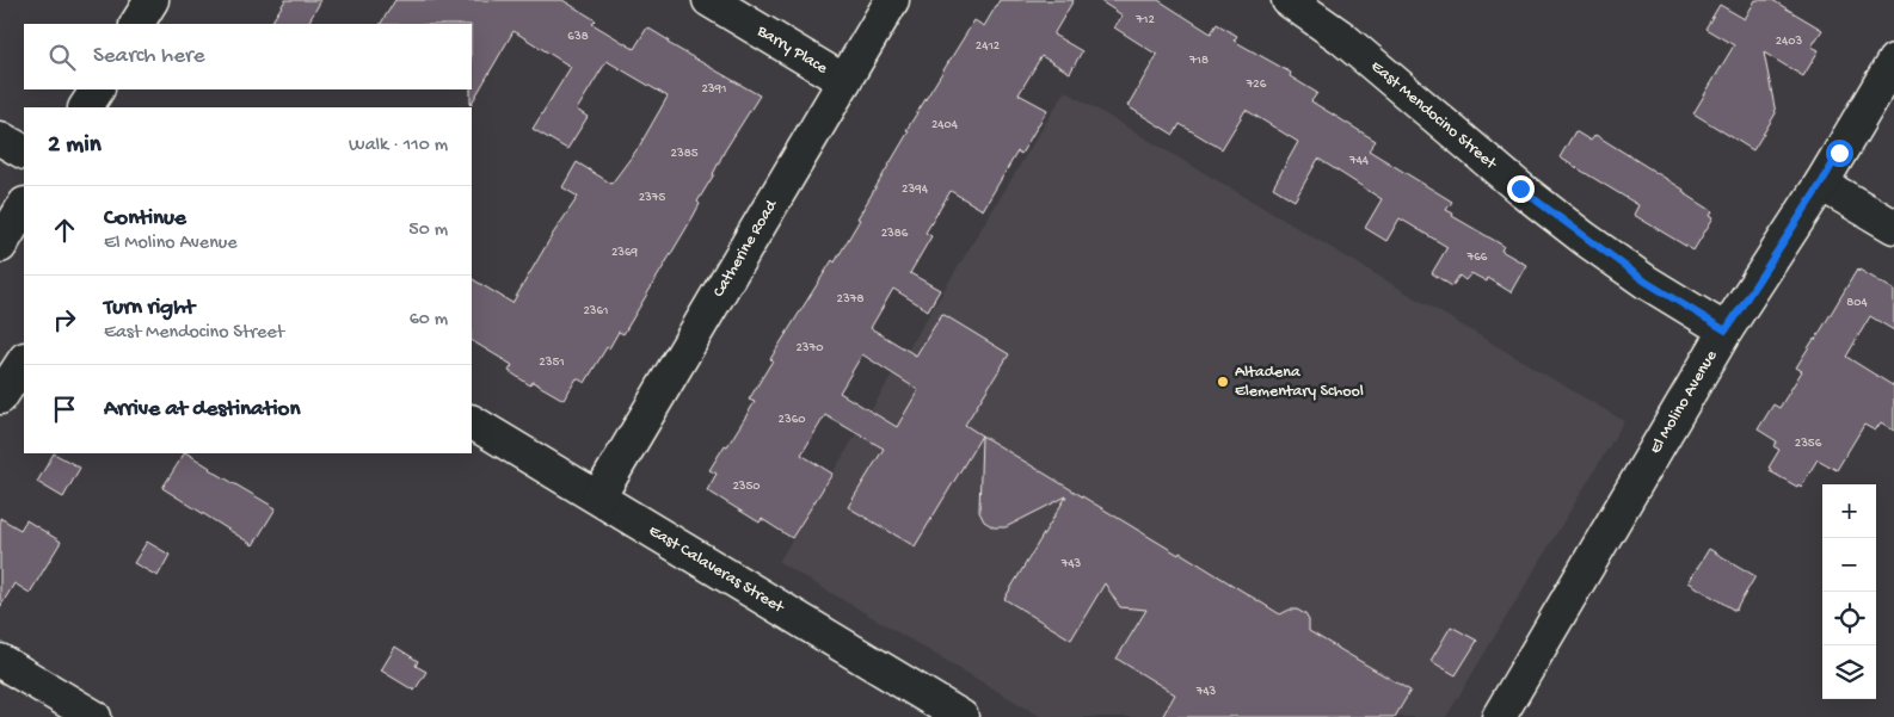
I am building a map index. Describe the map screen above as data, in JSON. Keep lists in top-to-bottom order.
{
  "streets": {
    "street": [
      "Barry Place",
      "East Mendocino Street",
      "Catherine Road",
      "El Molino Avenue",
      "East Calaveras Street"
    ]
  },
  "crossings": [
    ["Barry Place", "Catherine Road"],
    ["East Mendocino Street", "El Molino Avenue"],
    ["Catherine Road", "East Calaveras Street"]
  ],
  "places": ["Altadena Elementary School"],
  "house_numbers": [
    "712",
    "638",
    "2403",
    "2412",
    "718",
    "726",
    "2391",
    "2404",
    "2385",
    "744",
    "2394",
    "2375",
    "2386",
    "2369",
    "766",
    "2378",
    "804",
    "2361",
    "2370",
    "2351",
    "2360",
    "2356",
    "2350",
    "743",
    "743"
  ],
  "page": {
    "search": "Search here",
    "heading": ["2 min", "Walk · 110 m"],
    "list": [
      ["Continue", "El Molino Avenue", "50 m"],
      ["Turn right", "East Mendocino Street", "60 m"],
      "Arrive at destination"
    ],
    "map_buttons": ["+", "−"]
  }
}
